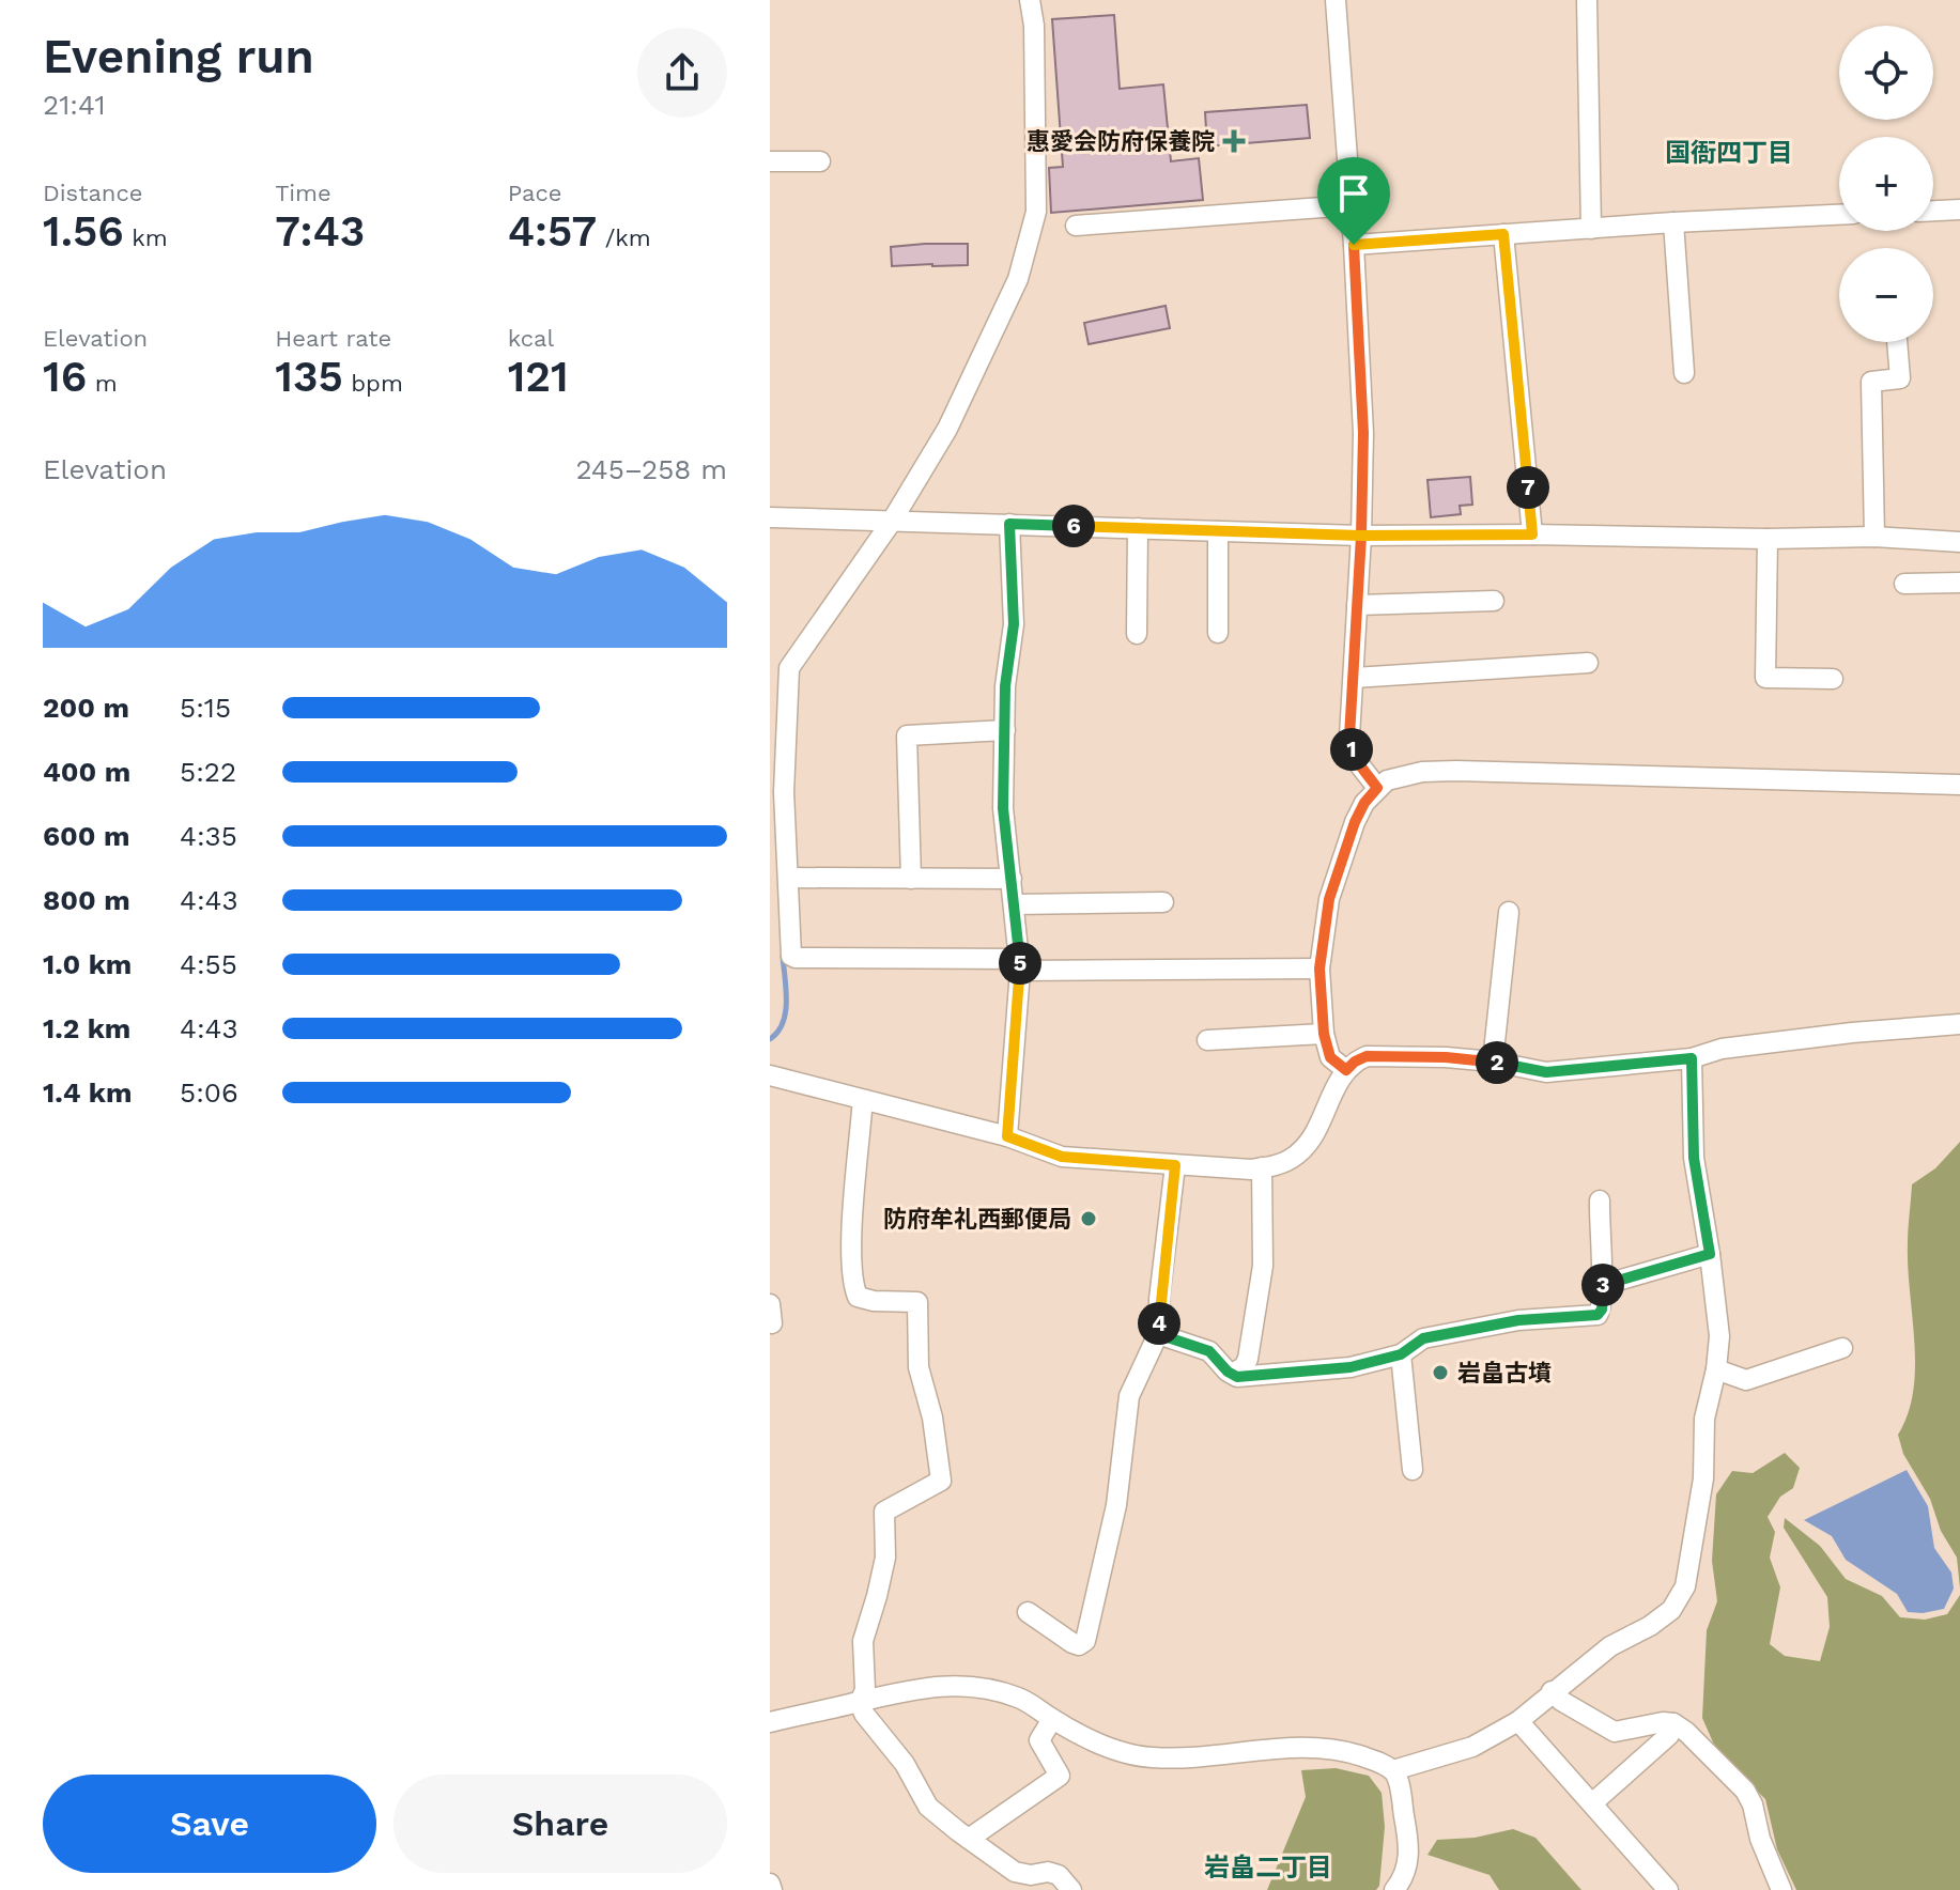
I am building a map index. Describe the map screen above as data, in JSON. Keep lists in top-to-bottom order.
{
  "districts": ["国衙四丁目", "岩畠二丁目"],
  "places": {
    "health": ["惠愛会防府保養院"],
    "other": ["防府牟礼西郵便局", "岩畠古墳"]
  },
  "page": {
    "heading": ["Evening run", "21:41"],
    "map_buttons": ["+", "−"],
    "stats": [
      ["Distance", "1.56 km"],
      ["Time", "7:43"],
      ["Pace", "4:57 /km"],
      ["Elevation", "16 m"],
      ["Heart rate", "135 bpm"],
      ["kcal", "121"]
    ],
    "chart": ["Elevation", "245–258 m"],
    "pins": [
      "7",
      "6",
      "1",
      "5",
      "2",
      "3",
      "4"
    ],
    "list": [
      {
        "name": "200 m",
        "note": "5:15"
      },
      {
        "name": "400 m",
        "note": "5:22"
      },
      {
        "name": "600 m",
        "note": "4:35"
      },
      {
        "name": "800 m",
        "note": "4:43"
      },
      {
        "name": "1.0 km",
        "note": "4:55"
      },
      {
        "name": "1.2 km",
        "note": "4:43"
      },
      {
        "name": "1.4 km",
        "note": "5:06"
      }
    ],
    "buttons": ["Save", "Share"]
  }
}
